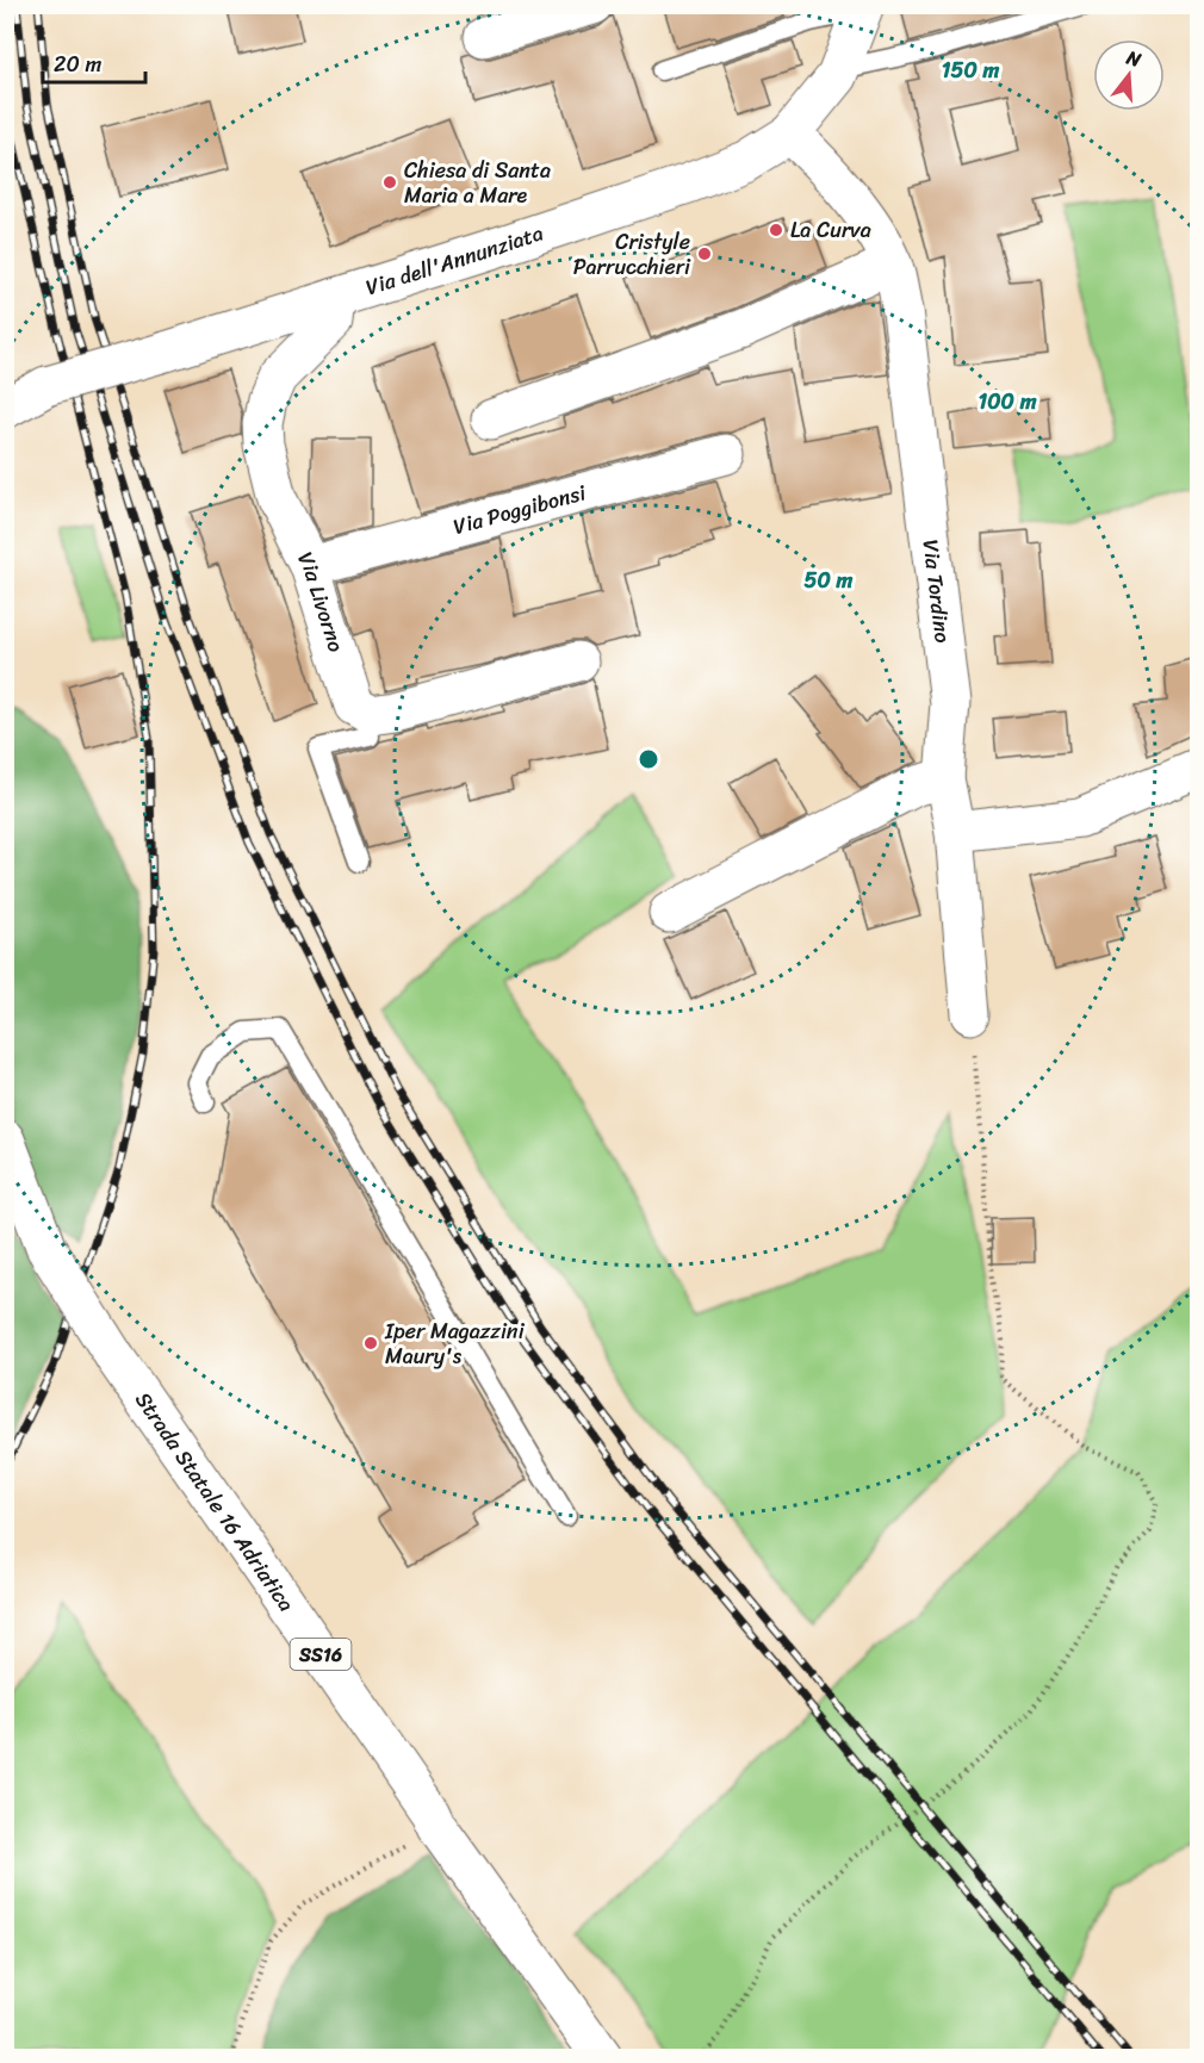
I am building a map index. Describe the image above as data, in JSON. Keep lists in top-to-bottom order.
{
  "streets": {
    "street": [
      "Via dell'Annunziata",
      "Via Poggibonsi",
      "Via Tordino",
      "Via Livorno",
      "Strada Statale 16 Adriatica",
      "SS16"
    ]
  },
  "crossings": [
    ["Via dell'Annunziata", "Via Tordino"],
    ["Via dell'Annunziata", "Via Livorno"],
    ["Via Poggibonsi", "Via Livorno"]
  ],
  "places": [
    "Chiesa di Santa Maria a Mare",
    "La Curva",
    "Cristyle Parrucchieri",
    "Iper Magazzini Maury's"
  ],
  "scale_bar": "20 m",
  "north": "top",
  "rings": ["150 m", "100 m", "50 m"]
}
